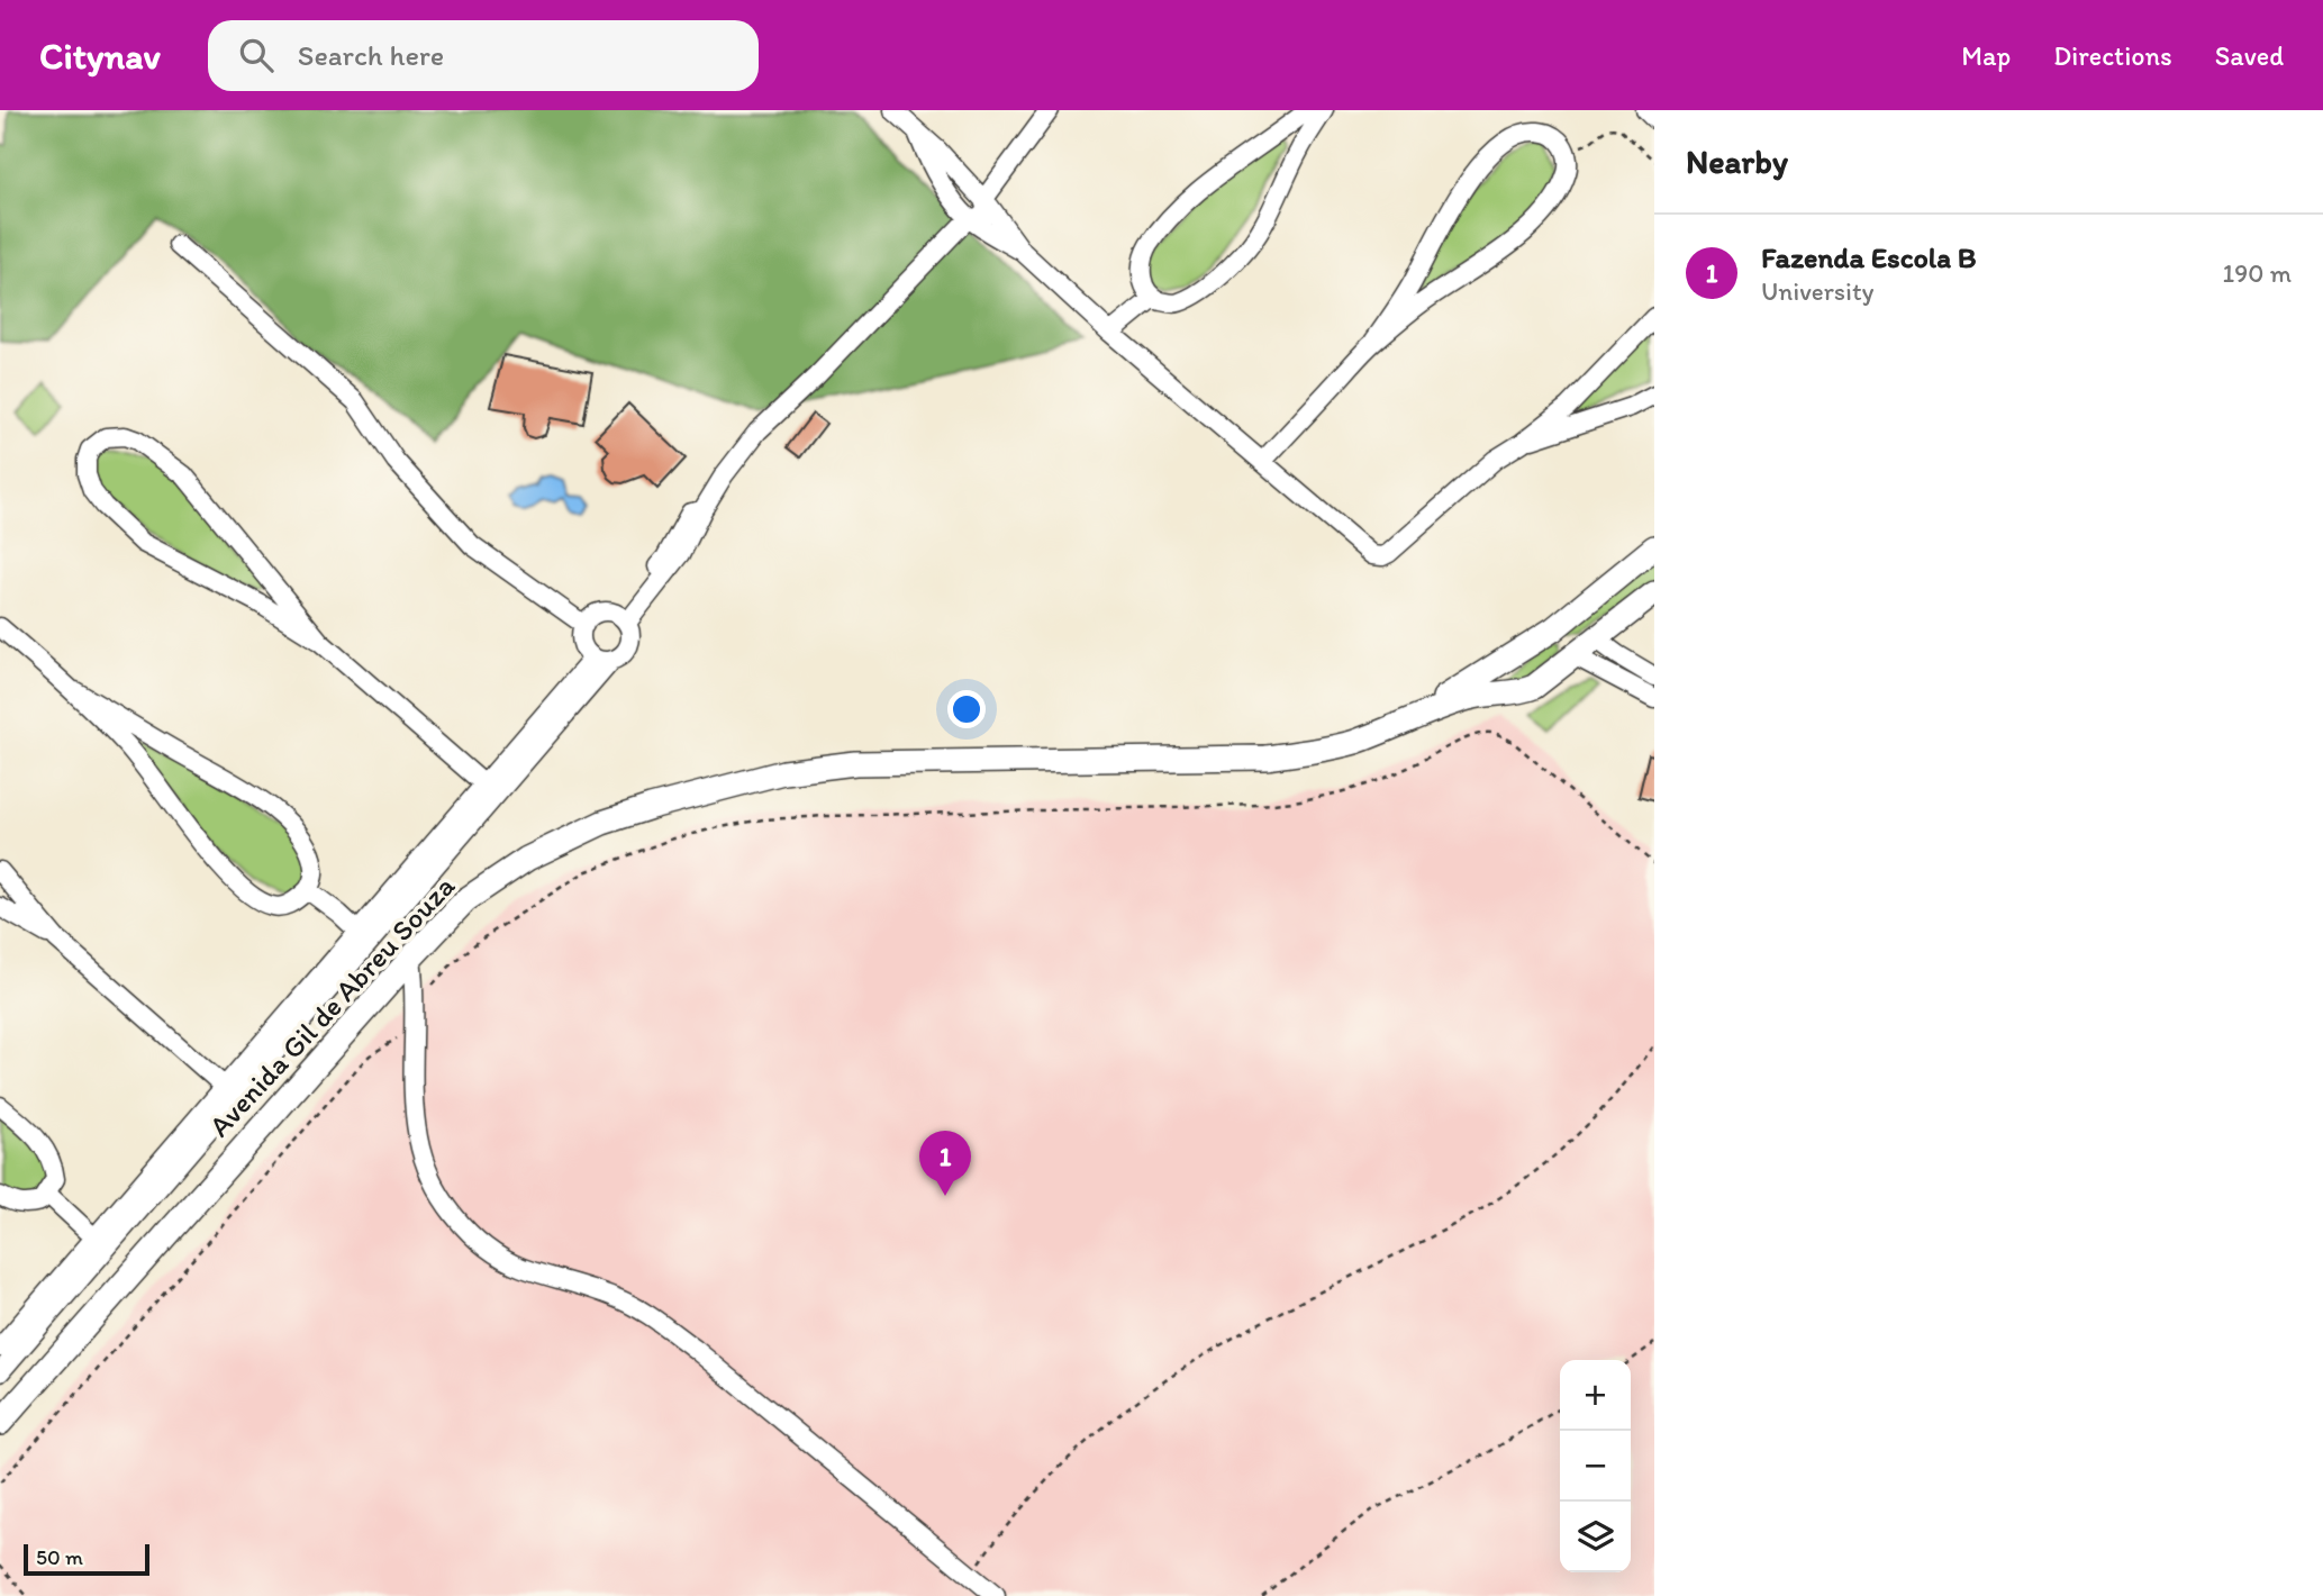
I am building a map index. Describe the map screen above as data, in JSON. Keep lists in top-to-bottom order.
{
  "streets": {
    "street": ["Avenida Gil de Abreu Souza"]
  },
  "scale_bar": "50 m",
  "page": {
    "header": "Citynav",
    "search": "Search here",
    "nav": ["Map", "Directions", "Saved"],
    "heading": "Nearby",
    "list": [
      {
        "mark": "1",
        "name": "Fazenda Escola B",
        "note": "University",
        "value": "190 m"
      }
    ],
    "pins": "1",
    "map_buttons": ["+", "−"],
    "scale": "50 m"
  }
}
